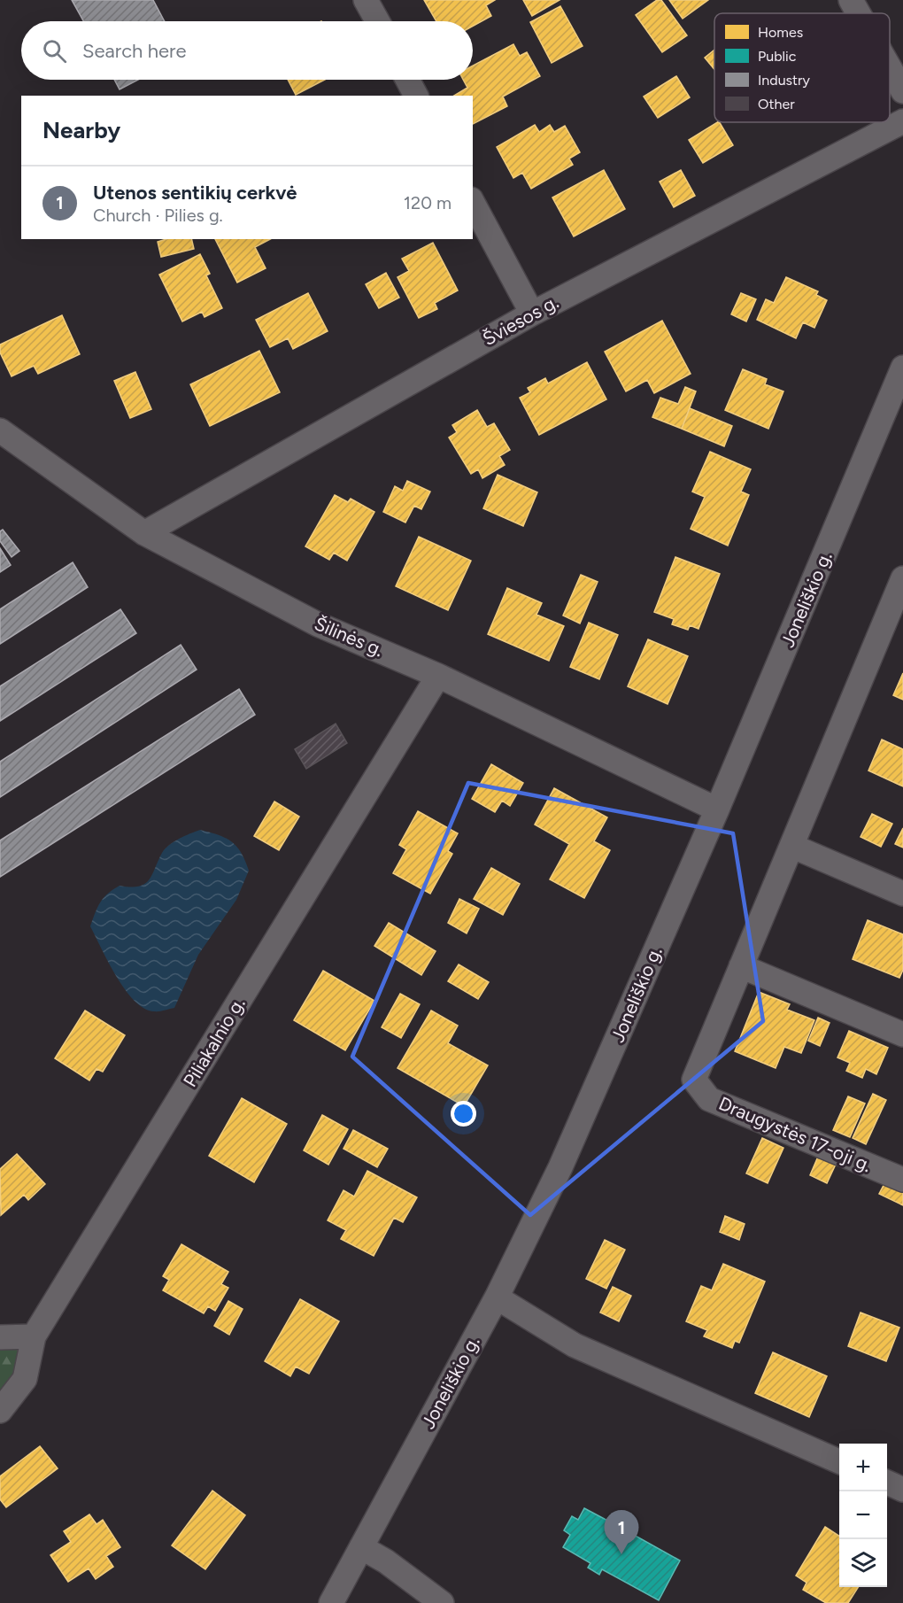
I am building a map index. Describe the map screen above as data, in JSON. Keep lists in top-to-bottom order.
{
  "streets": {
    "street": [
      "Šviesos g.",
      "Joneliškio g.",
      "Šilinės g.",
      "Piliakalnio g.",
      "Draugystės 17-oji g."
    ]
  },
  "crossings": [
    ["Šviesos g.", "Šilinės g."],
    ["Joneliškio g.", "Šilinės g."],
    ["Šilinės g.", "Piliakalnio g."]
  ],
  "legend": [
    "Homes",
    "Public",
    "Industry",
    "Other"
  ],
  "page": {
    "search": "Search here",
    "heading": "Nearby",
    "list": [
      {
        "mark": "1",
        "name": "Utenos sentikių cerkvė",
        "note": "Church · Pilies g.",
        "value": "120 m"
      }
    ],
    "map_buttons": ["+", "−"],
    "pins": "1"
  }
}
